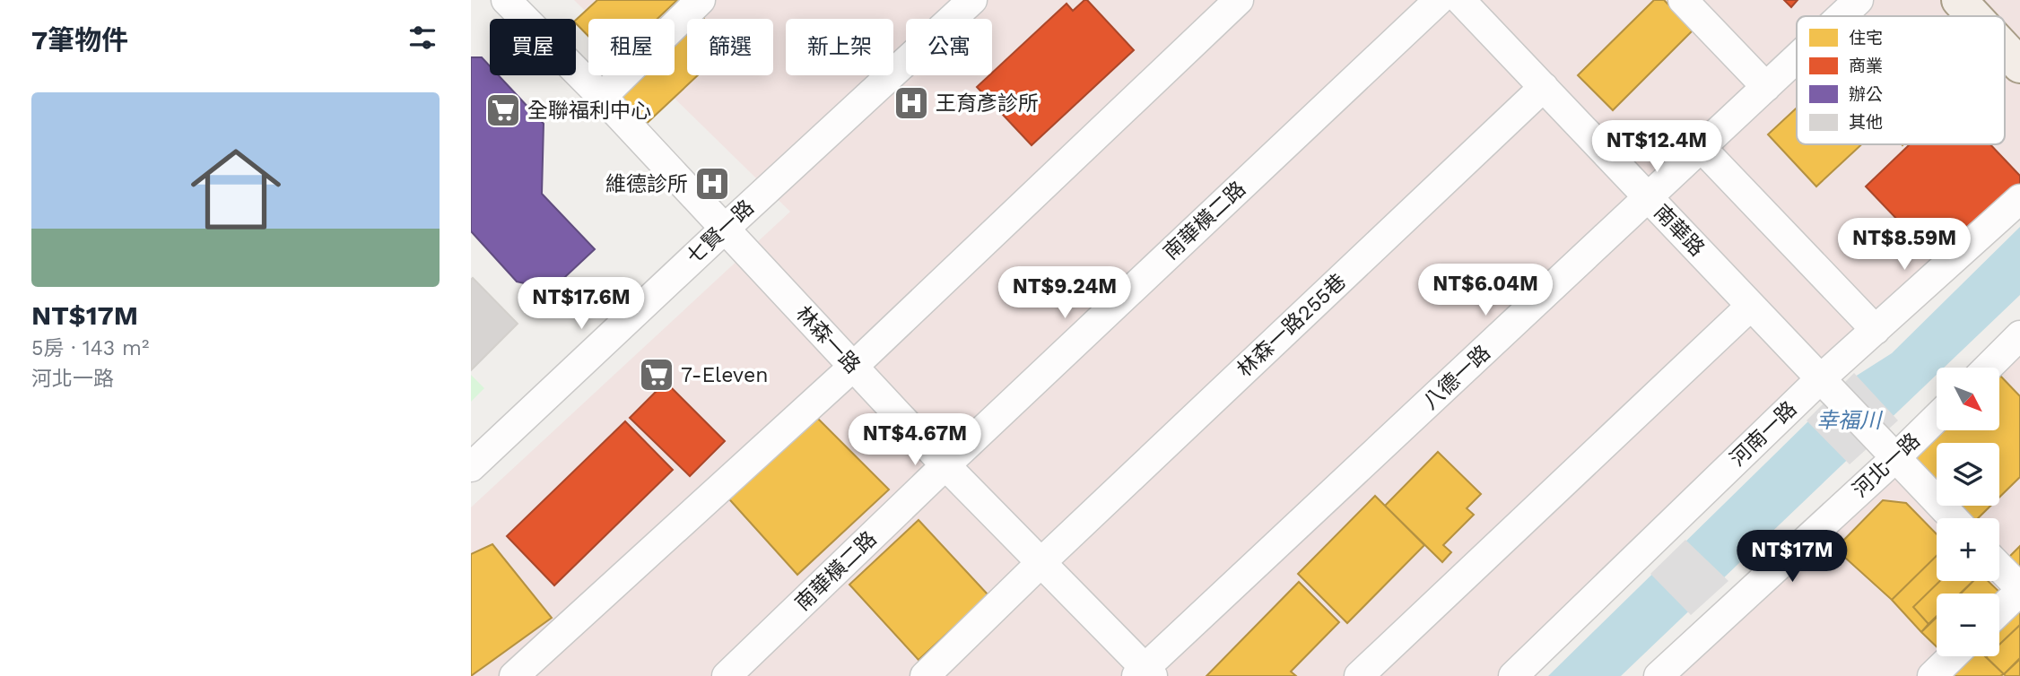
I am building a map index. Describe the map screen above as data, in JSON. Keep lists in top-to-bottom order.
{
  "streets": {
    "street": [
      "南華橫二路",
      "南華路",
      "七賢一路",
      "林森一路255巷",
      "林森一路",
      "八德一路",
      "河南一路",
      "河北一路"
    ]
  },
  "crossings": [
    ["南華橫二路", "林森一路"],
    ["南華路", "林森一路255巷"],
    ["南華路", "八德一路"],
    ["南華路", "河南一路"],
    ["南華路", "河北一路"],
    ["七賢一路", "林森一路"],
    ["林森一路255巷", "林森一路"],
    ["林森一路", "八德一路"]
  ],
  "water": ["幸福川"],
  "places": {
    "hospital": ["王育彥診所", "維德診所"],
    "supermarket": ["全聯福利中心", "7-Eleven"]
  },
  "legend": [
    "住宅",
    "商業",
    "辦公",
    "其他"
  ],
  "north": "bottom right",
  "page": {
    "heading": "7筆物件",
    "chip": [
      "買屋",
      "租屋",
      "篩選",
      "新上架",
      "公寓"
    ],
    "list": [
      {
        "name": "NT$17M",
        "note": "5房 · 143 m² · 河北一路"
      }
    ],
    "price": [
      "NT$12.4M",
      "NT$8.59M",
      "NT$6.04M",
      "NT$9.24M",
      "NT$17.6M",
      "NT$4.67M",
      "NT$17M"
    ],
    "map_buttons": ["+", "−"]
  }
}
